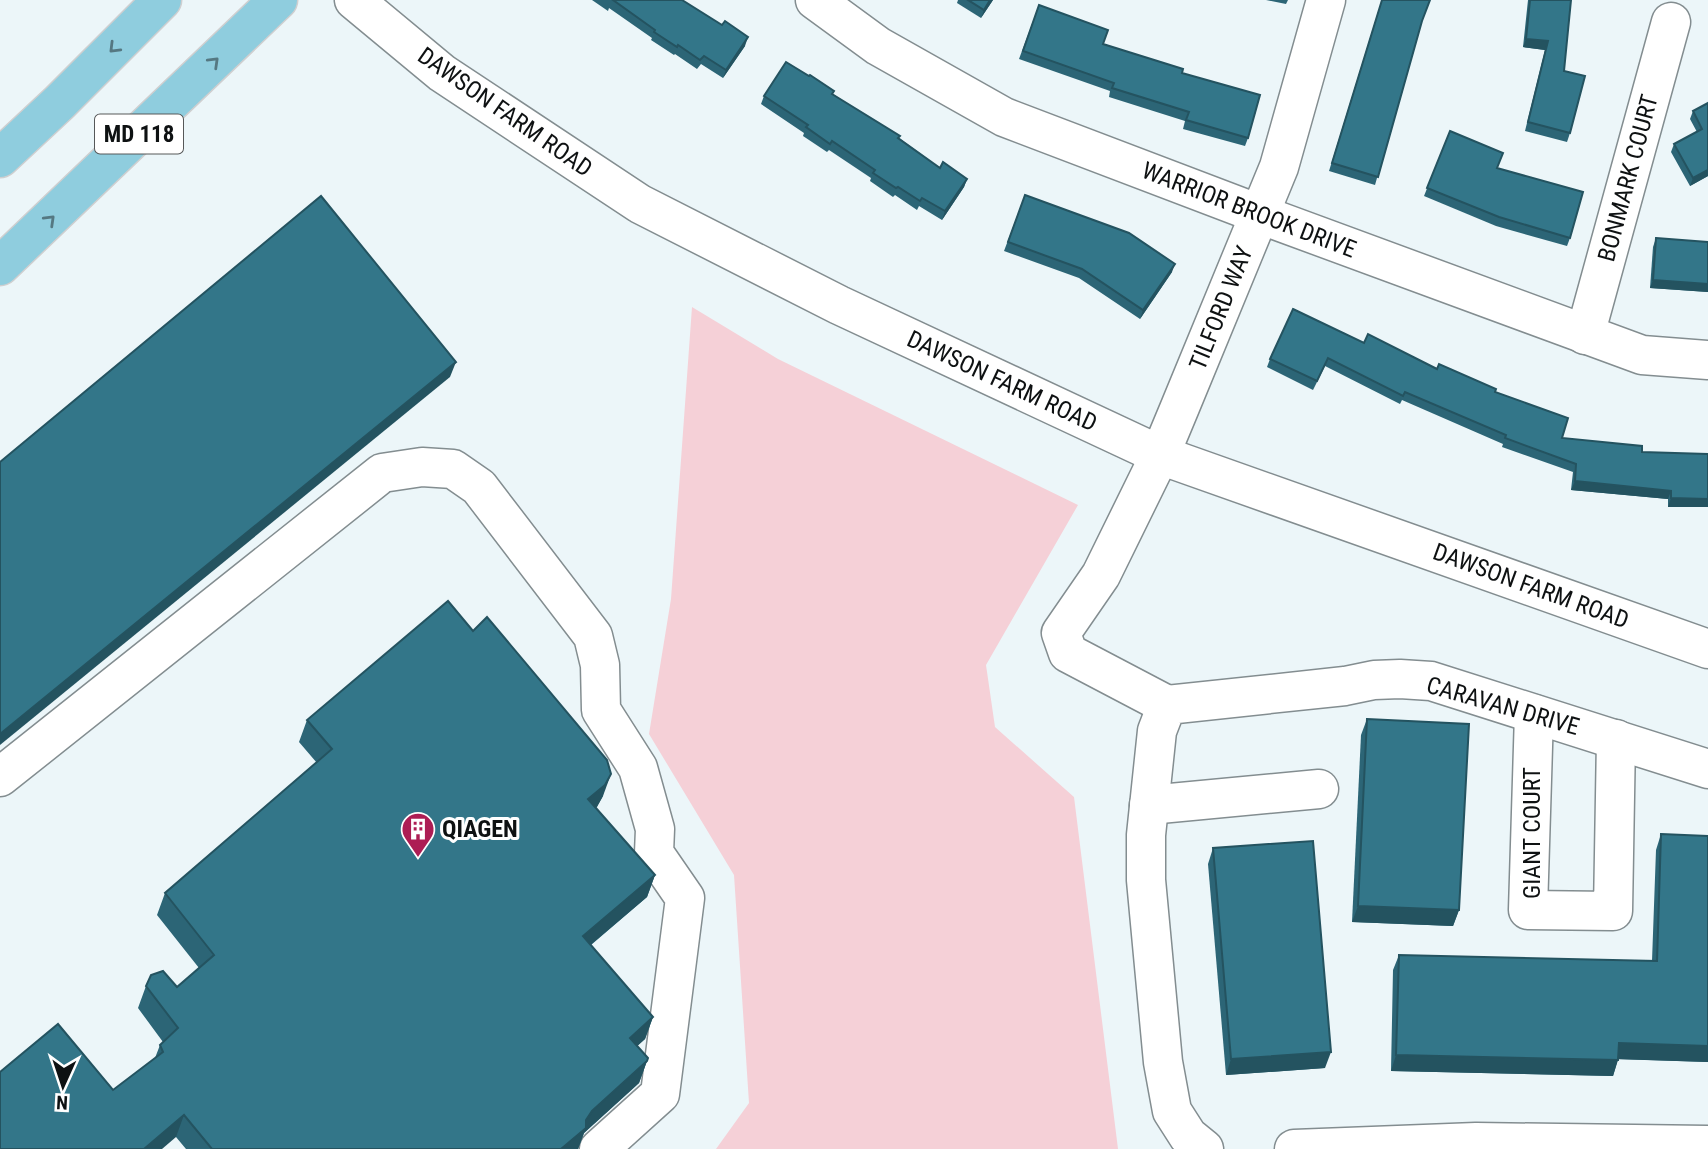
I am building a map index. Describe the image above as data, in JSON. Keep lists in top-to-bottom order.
{
  "streets": {
    "main road": ["MD 118"],
    "street": [
      "DAWSON FARM ROAD",
      "BONMARK COURT",
      "WARRIOR BROOK DRIVE",
      "TILFORD WAY",
      "CARAVAN DRIVE",
      "GIANT COURT"
    ]
  },
  "crossings": [
    ["DAWSON FARM ROAD", "TILFORD WAY"],
    ["BONMARK COURT", "WARRIOR BROOK DRIVE"],
    ["WARRIOR BROOK DRIVE", "TILFORD WAY"],
    ["CARAVAN DRIVE", "GIANT COURT"]
  ],
  "places": {
    "building": ["QIAGEN"]
  },
  "north": "bottom"
}
